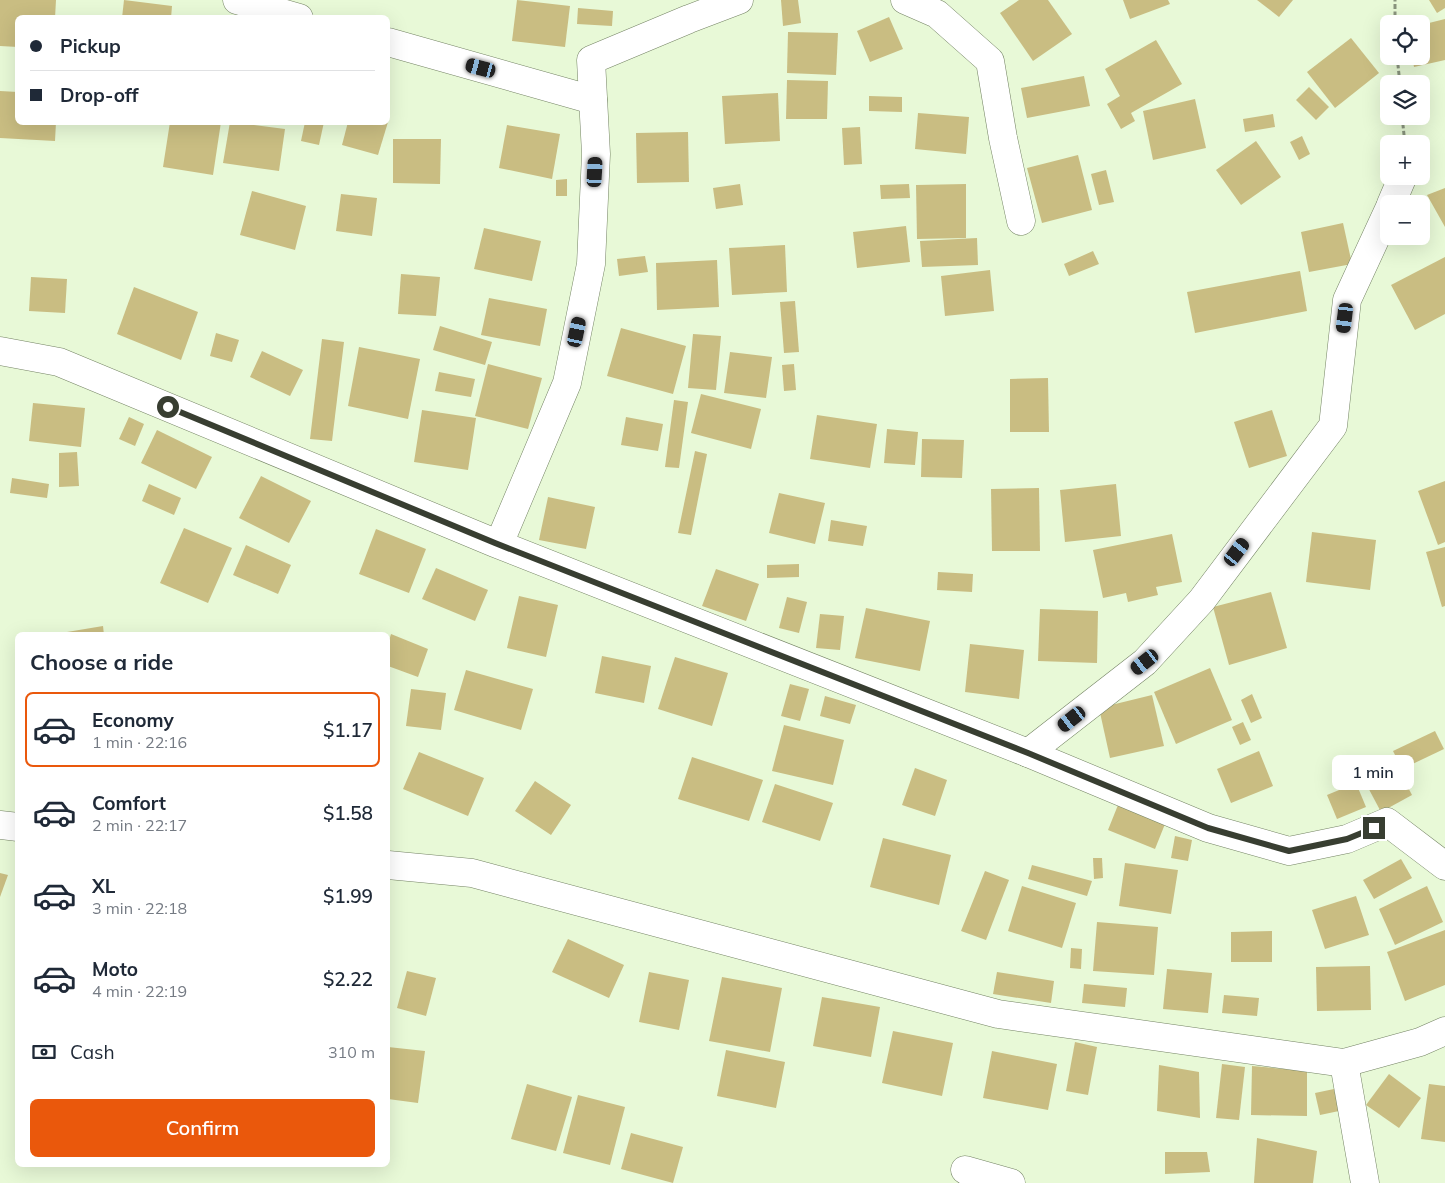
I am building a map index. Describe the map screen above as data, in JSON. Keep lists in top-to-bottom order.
{
  "page": {
    "map_buttons": ["+", "−"],
    "banner": ["Pickup", "Drop-off"],
    "heading": "Choose a ride",
    "list": [
      {
        "name": "Economy",
        "note": "1 min · 22:16",
        "value": "$1.17"
      },
      {
        "name": "Comfort",
        "note": "2 min · 22:17",
        "value": "$1.58"
      },
      {
        "name": "XL",
        "note": "3 min · 22:18",
        "value": "$1.99"
      },
      {
        "name": "Moto",
        "note": "4 min · 22:19",
        "value": "$2.22"
      }
    ],
    "bubble": "1 min",
    "pay": ["Cash", "310 m"],
    "buttons": "Confirm"
  }
}
